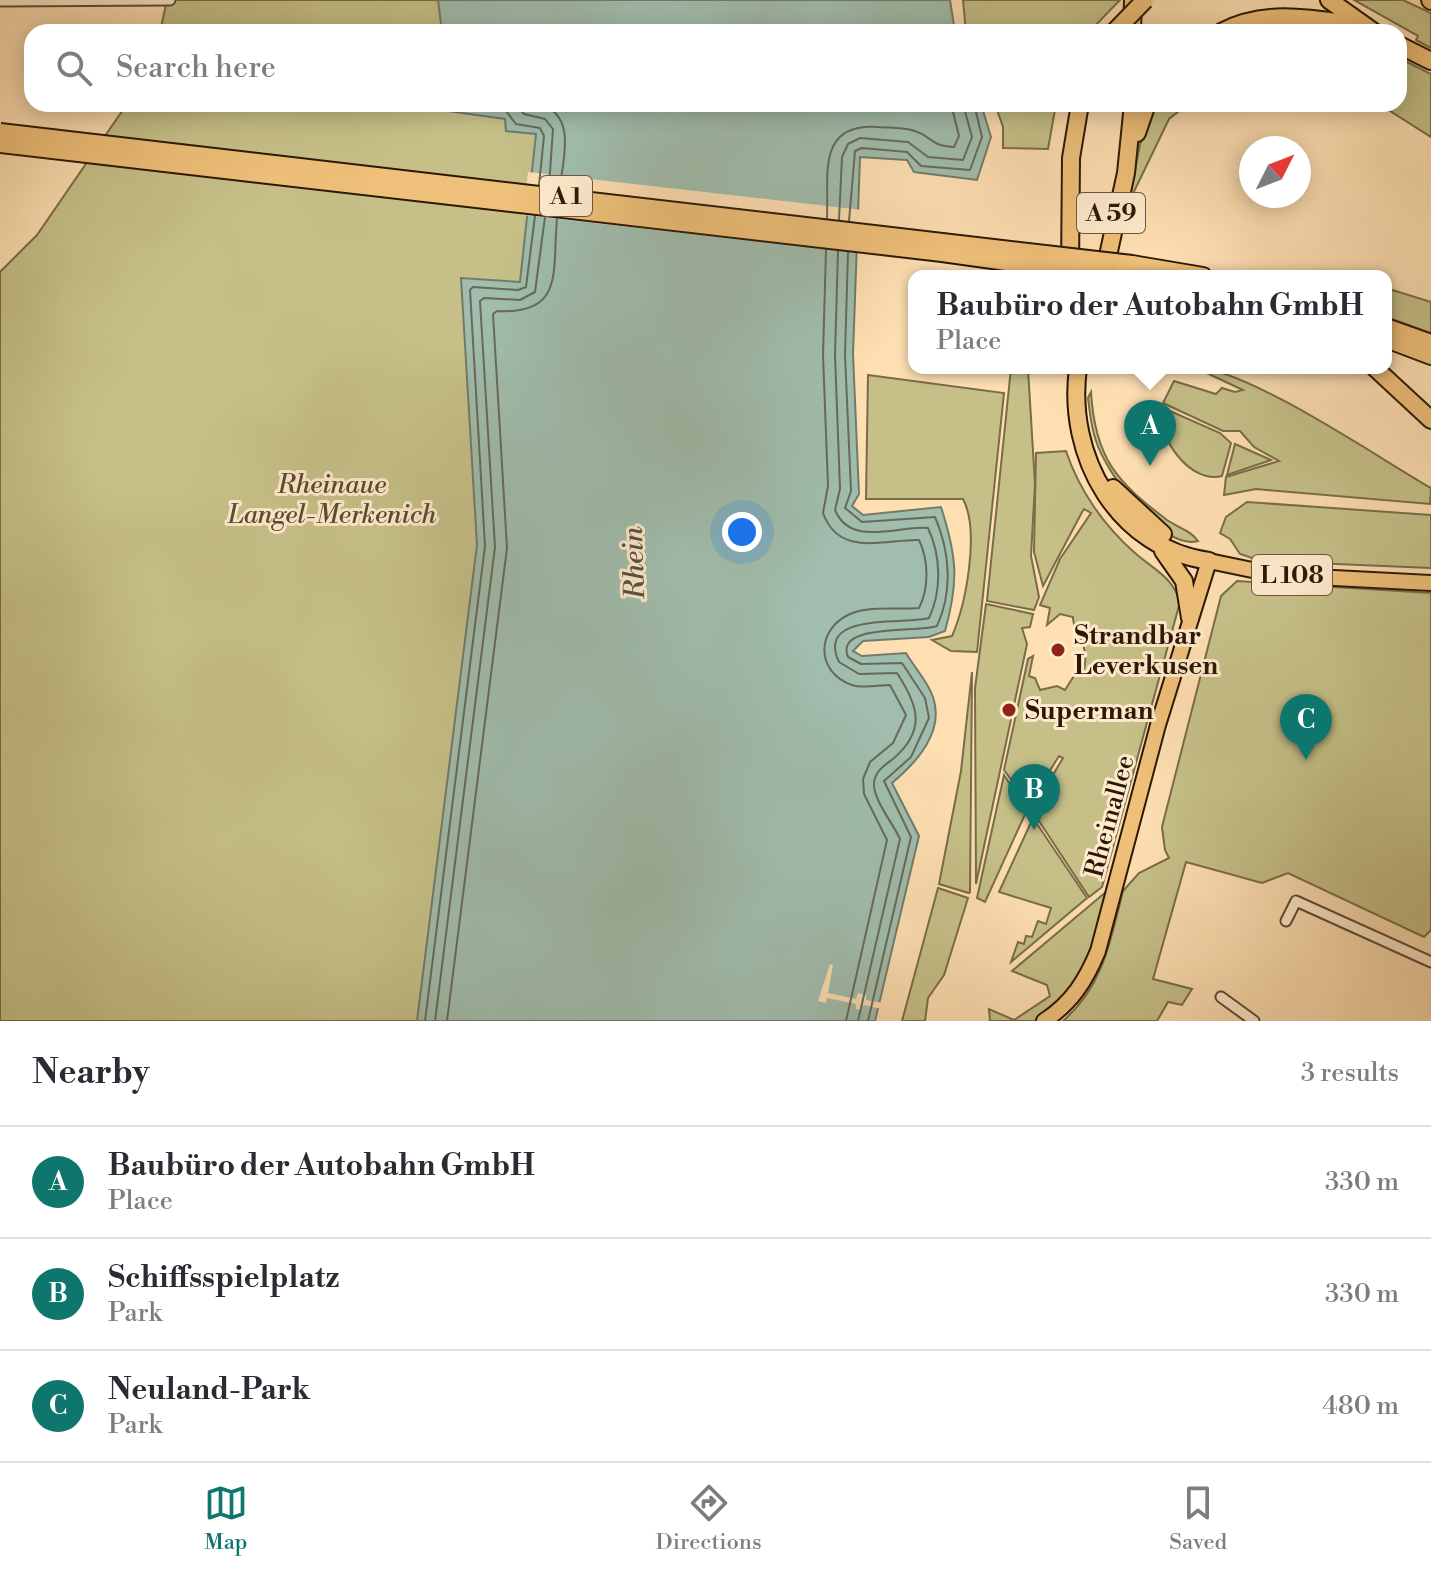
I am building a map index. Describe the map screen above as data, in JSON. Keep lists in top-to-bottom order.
{
  "streets": {
    "highway": ["A 1", "A 59"],
    "main road": ["L 108", "Rheinallee"]
  },
  "crossings": [
    ["L 108", "Rheinallee"]
  ],
  "water": ["Rhein"],
  "parks": ["Rheinaue Langel-Merkenich"],
  "places": ["Strandbar Leverkusen", "Superman"],
  "north": "top right",
  "page": {
    "search": "Search here",
    "popup": ["Baubüro der Autobahn GmbH", "Place"],
    "pins": ["A", "C", "B"],
    "heading": ["Nearby", "3 results"],
    "list": [
      {
        "mark": "A",
        "name": "Baubüro der Autobahn GmbH",
        "note": "Place",
        "value": "330 m"
      },
      {
        "mark": "B",
        "name": "Schiffsspielplatz",
        "note": "Park",
        "value": "330 m"
      },
      {
        "mark": "C",
        "name": "Neuland-Park",
        "note": "Park",
        "value": "480 m"
      }
    ],
    "nav": ["Map", "Directions", "Saved"]
  }
}
